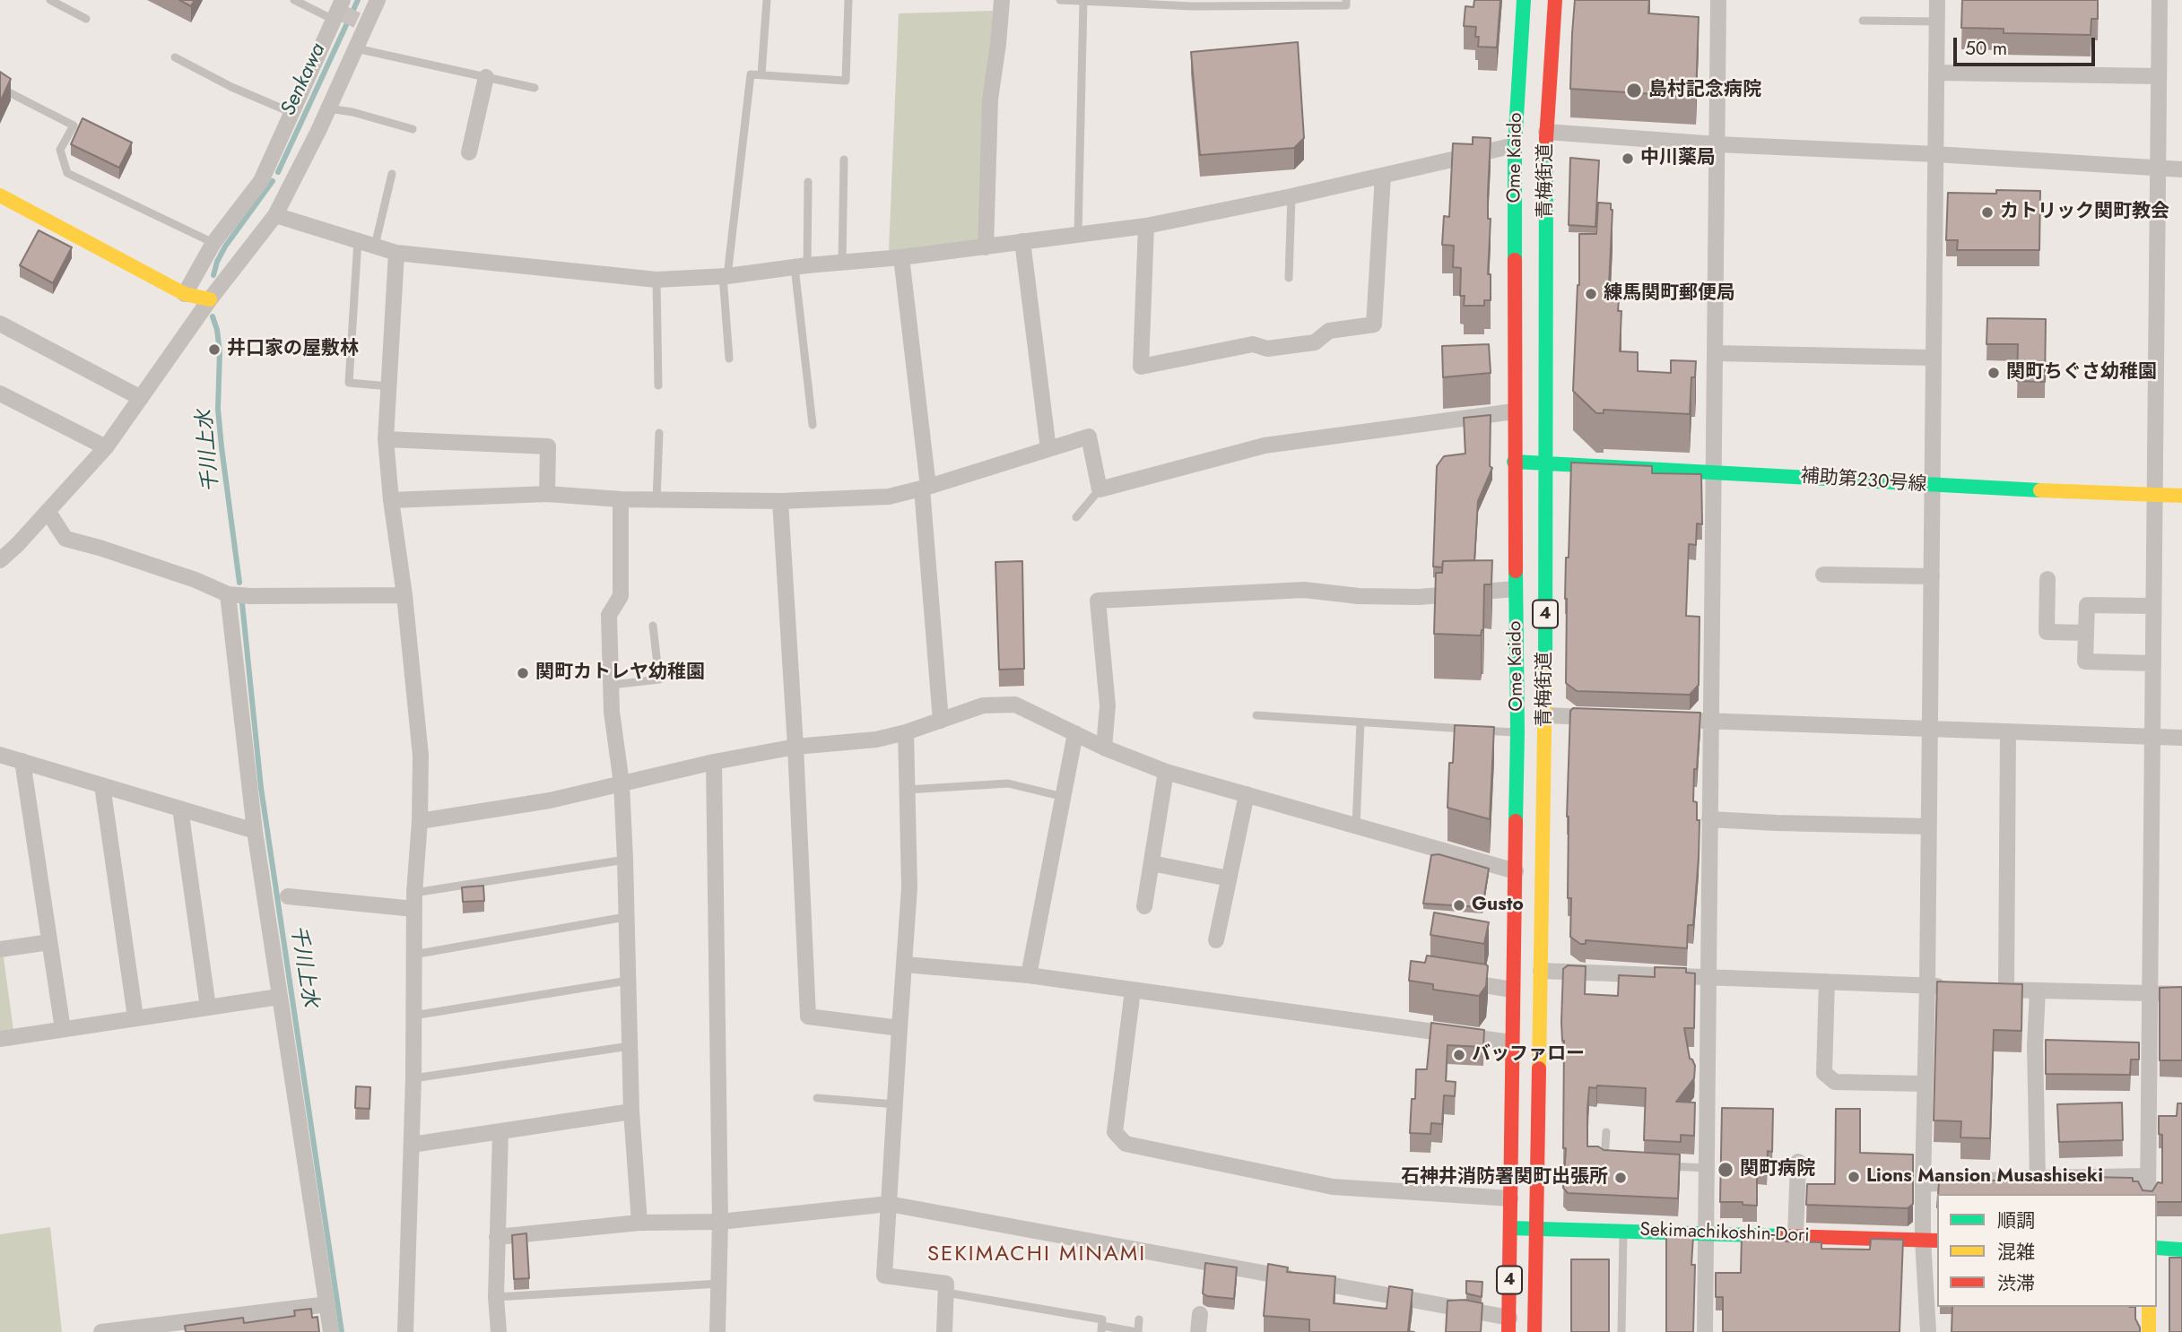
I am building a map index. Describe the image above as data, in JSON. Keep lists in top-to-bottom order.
{
  "streets": {
    "main road": [
      "Ome Kaido",
      "青梅街道",
      "補助第230号線",
      "4",
      "Sekimachikoshin-Dori"
    ]
  },
  "crossings": [
    ["Ome Kaido", "補助第230号線"],
    ["Ome Kaido", "Sekimachikoshin-Dori"],
    ["青梅街道", "補助第230号線"],
    ["青梅街道", "4"],
    ["青梅街道", "Sekimachikoshin-Dori"],
    ["4", "Sekimachikoshin-Dori"]
  ],
  "districts": ["SEKIMACHI MINAMI"],
  "water": ["Senkawa", "千川上水"],
  "places": [
    "島村記念病院",
    "中川薬局",
    "カトリック関町教会",
    "練馬関町郵便局",
    "井口家の屋敷林",
    "関町ちぐさ幼稚園",
    "関町カトレヤ幼稚園",
    "Gusto",
    "バッファロー",
    "関町病院",
    "Lions Mansion Musashiseki",
    "石神井消防署関町出張所"
  ],
  "legend": ["順調", "混雑", "渋滞"],
  "scale_bar": "50 m"
}
